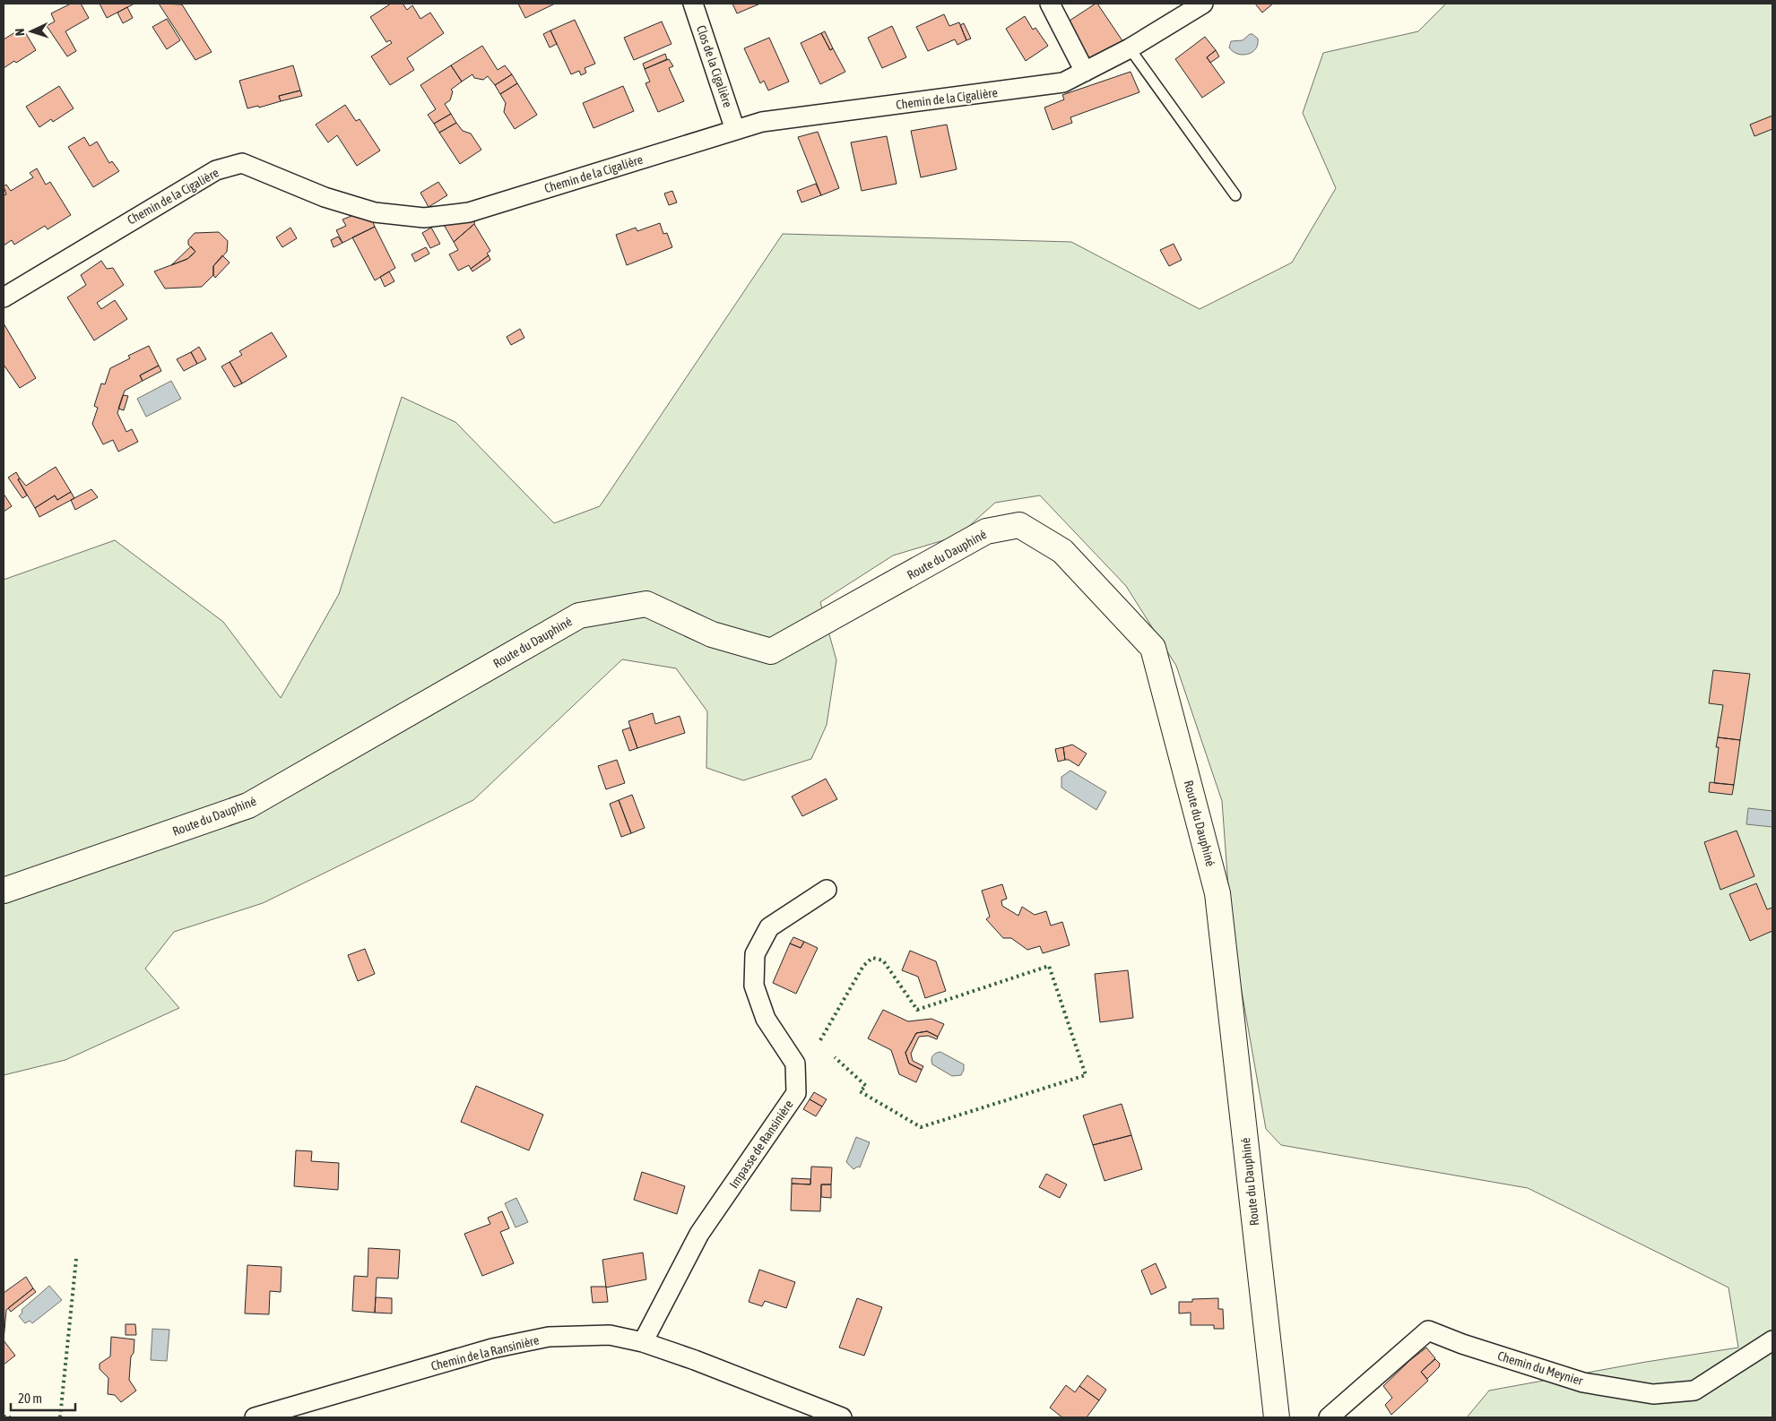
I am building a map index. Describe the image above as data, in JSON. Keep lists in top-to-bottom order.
{
  "streets": {
    "street": [
      "Clos de la Cigalière",
      "Chemin de la Cigalière",
      "Route du Dauphiné",
      "Impasse de Ransinière",
      "Chemin de la Ransinière",
      "Chemin du Meynier"
    ]
  },
  "crossings": [
    ["Clos de la Cigalière", "Chemin de la Cigalière"],
    ["Impasse de Ransinière", "Chemin de la Ransinière"]
  ],
  "scale_bar": "20 m",
  "north": "left"
}
